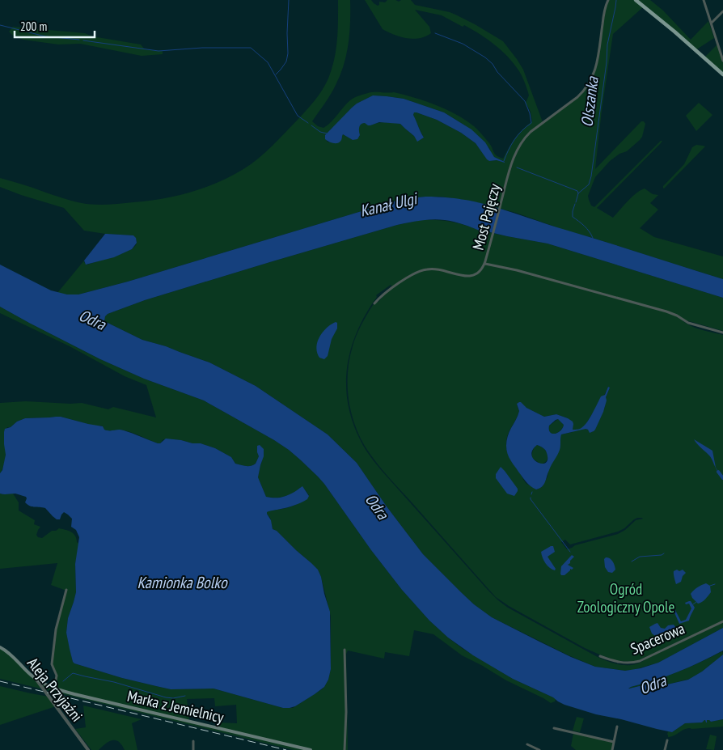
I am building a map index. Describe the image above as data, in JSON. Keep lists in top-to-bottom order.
{
  "streets": {
    "main road": ["Aleja Przyjaźni", "Marka z Jemielnicy"],
    "street": ["Most Pajęczy", "Spacerowa"]
  },
  "crossings": [
    ["Aleja Przyjaźni", "Marka z Jemielnicy"]
  ],
  "water": [
    "Olszanka",
    "Kanał Ulgi",
    "Odra",
    "Kamionka Bolko"
  ],
  "parks": ["Ogród Zoologiczny Opole"],
  "scale_bar": "200 m"
}
